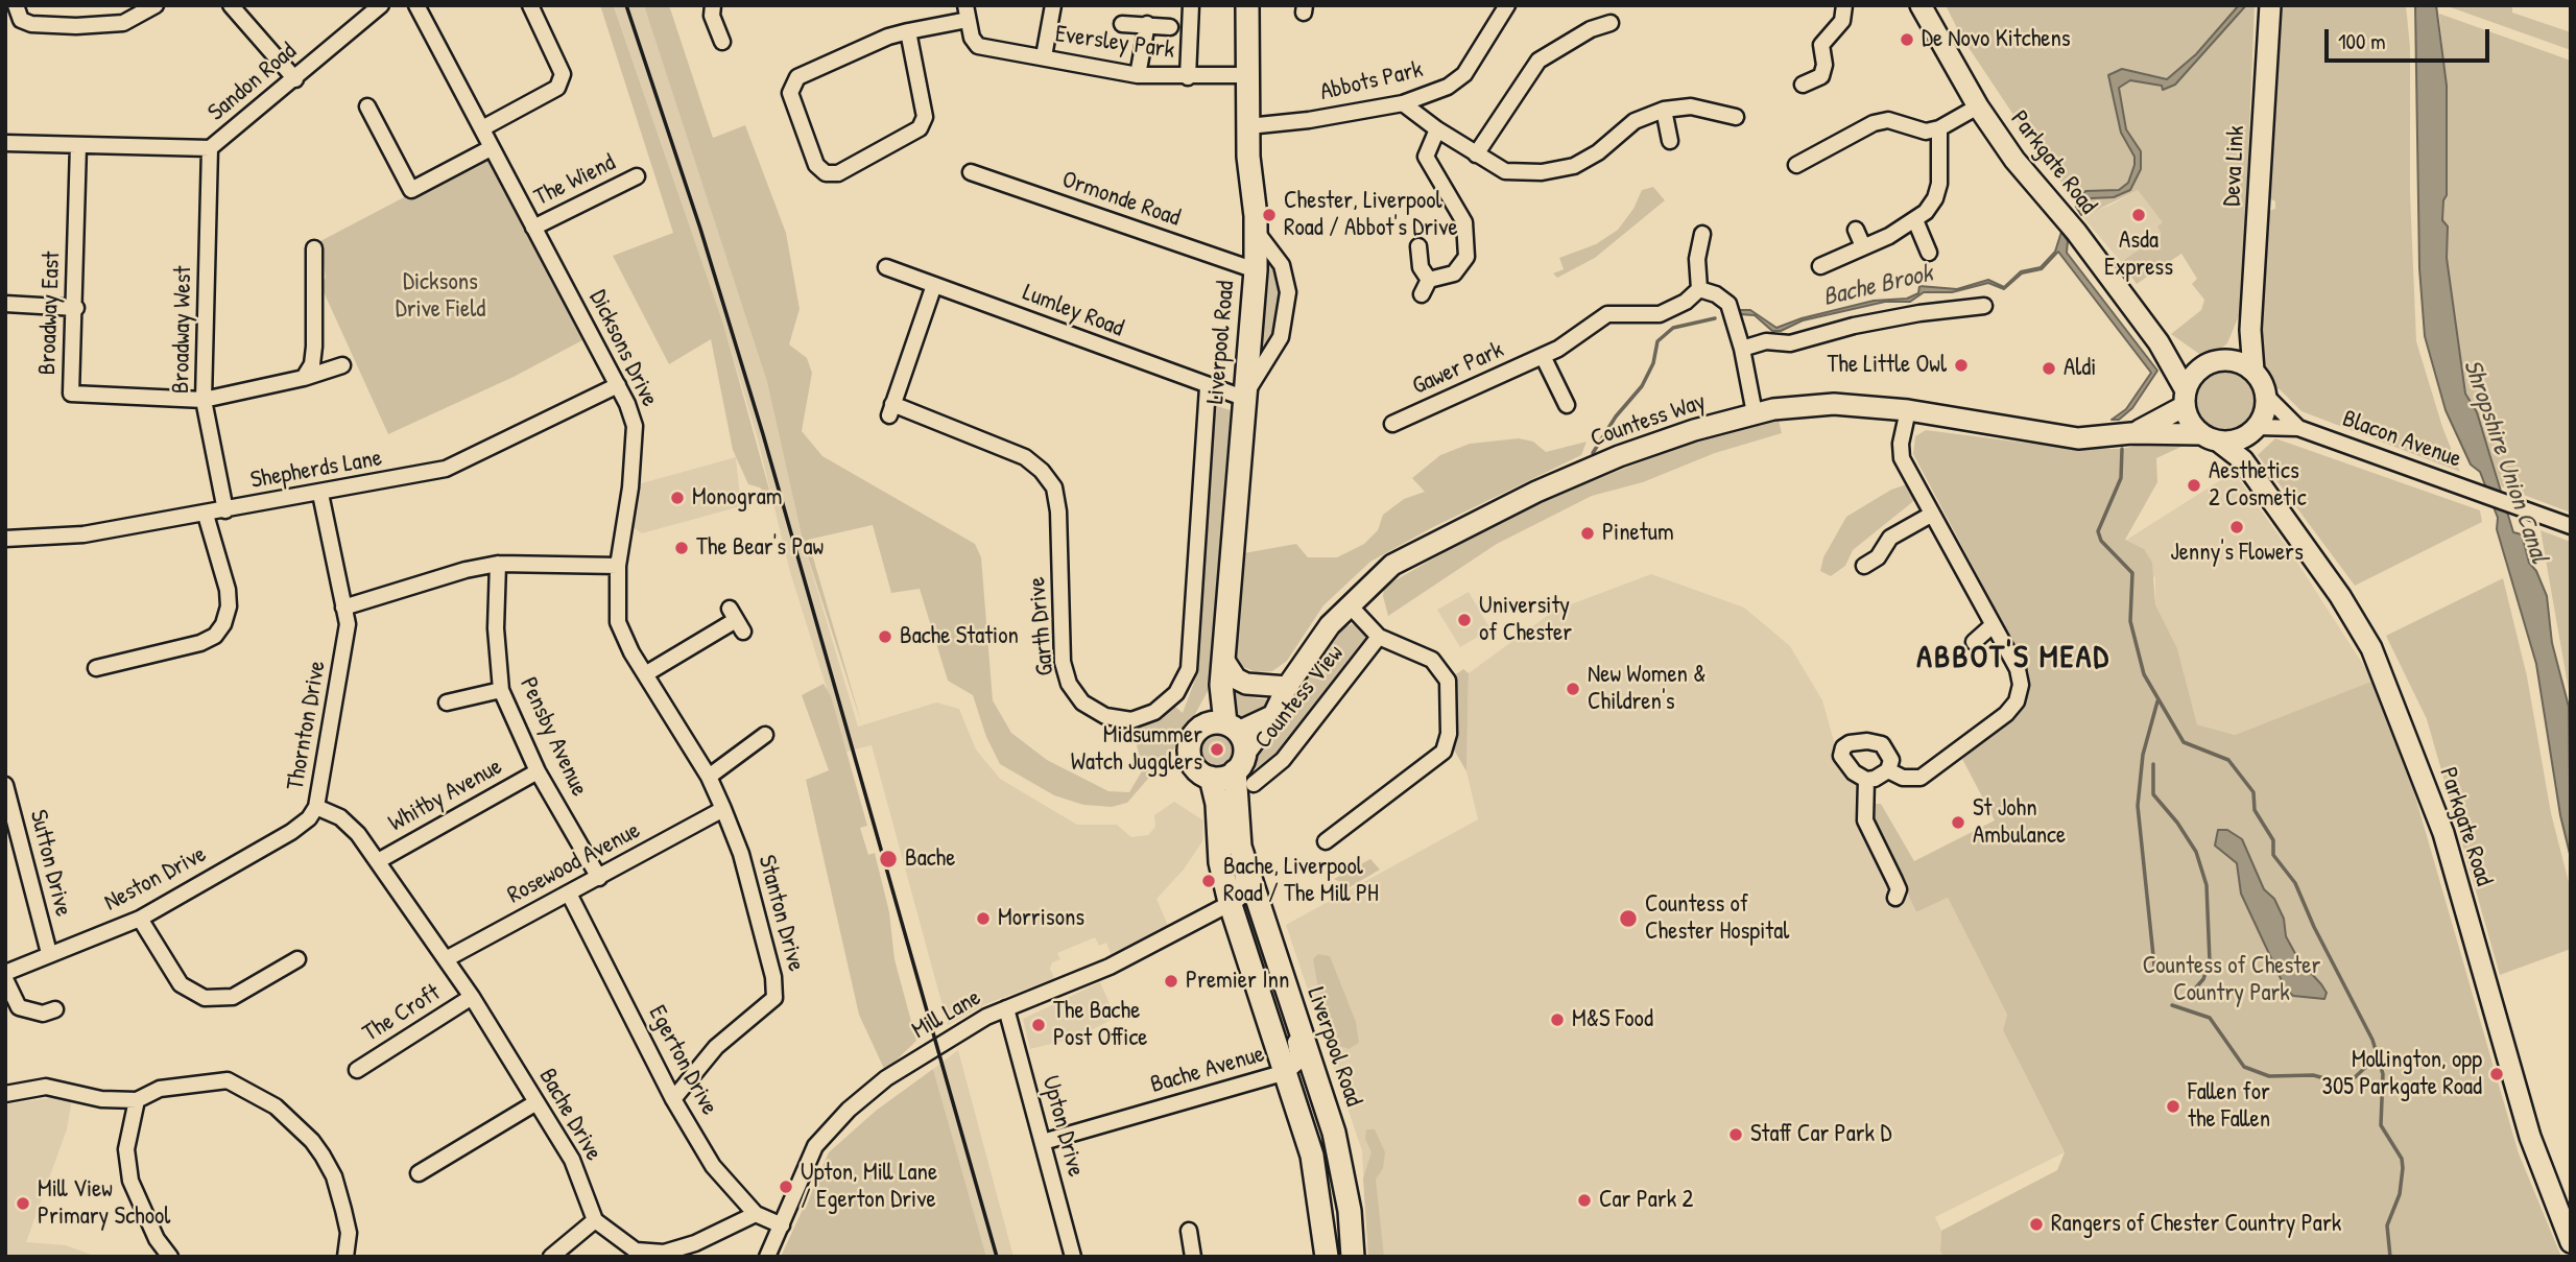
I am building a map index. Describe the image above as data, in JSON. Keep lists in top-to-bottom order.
{
  "streets": {
    "highway": ["Liverpool Road"],
    "main road": ["Parkgate Road", "Deva Link", "Countess Way"],
    "street": [
      "Eversley Park",
      "Abbots Park",
      "Sandon Road",
      "The Wiend",
      "Ormonde Road",
      "Lumley Road",
      "Broadway East",
      "Broadway West",
      "Dicksons Drive",
      "Gawer Park",
      "Blacon Avenue",
      "Shepherds Lane",
      "Garth Drive",
      "Countess View",
      "Thornton Drive",
      "Pensby Avenue",
      "Whitby Avenue",
      "Sutton Drive",
      "Rosewood Avenue",
      "Neston Drive",
      "Stanton Drive",
      "The Croft",
      "Mill Lane",
      "Egerton Drive",
      "Bache Avenue",
      "Bache Drive",
      "Upton Drive"
    ]
  },
  "crossings": [
    ["Eversley Park", "Liverpool Road"],
    ["Abbots Park", "Liverpool Road"],
    ["Sandon Road", "Broadway East"],
    ["Sandon Road", "Broadway West"],
    ["Parkgate Road", "Deva Link"],
    ["Parkgate Road", "Countess Way"],
    ["Parkgate Road", "Blacon Avenue"],
    ["Deva Link", "Countess Way"],
    ["Deva Link", "Blacon Avenue"],
    ["The Wiend", "Dicksons Drive"],
    ["Ormonde Road", "Liverpool Road"],
    ["Lumley Road", "Liverpool Road"],
    ["Lumley Road", "Garth Drive"],
    ["Broadway East", "Broadway West"],
    ["Broadway West", "Shepherds Lane"],
    ["Liverpool Road", "Countess Way"],
    ["Liverpool Road", "Countess View"],
    ["Liverpool Road", "Bache Avenue"],
    ["Dicksons Drive", "Shepherds Lane"],
    ["Dicksons Drive", "Rosewood Avenue"],
    ["Dicksons Drive", "Stanton Drive"],
    ["Countess Way", "Blacon Avenue"],
    ["Countess Way", "Countess View"],
    ["Shepherds Lane", "Thornton Drive"],
    ["Thornton Drive", "Whitby Avenue"],
    ["Thornton Drive", "Rosewood Avenue"],
    ["Thornton Drive", "Neston Drive"],
    ["Thornton Drive", "Bache Drive"],
    ["Pensby Avenue", "Whitby Avenue"],
    ["Pensby Avenue", "Rosewood Avenue"],
    ["Sutton Drive", "Neston Drive"],
    ["Rosewood Avenue", "Stanton Drive"],
    ["Rosewood Avenue", "Egerton Drive"],
    ["Rosewood Avenue", "Bache Drive"],
    ["Stanton Drive", "Egerton Drive"],
    ["The Croft", "Bache Drive"],
    ["Mill Lane", "Egerton Drive"],
    ["Mill Lane", "Upton Drive"],
    ["Bache Avenue", "Upton Drive"]
  ],
  "districts": ["ABBOT'S MEAD"],
  "water": ["Bache Brook", "Shropshire Union Canal"],
  "parks": ["Dicksons Drive Field", "Countess of Chester Country Park"],
  "places": [
    "De Novo Kitchens",
    "Chester, Liverpool Road / Abbot's Drive",
    "Asda Express",
    "The Little Owl",
    "Aldi",
    "Aesthetics 2 Cosmetic",
    "Monogram",
    "Jenny's Flowers",
    "Pinetum",
    "The Bear's Paw",
    "University of Chester",
    "Bache Station",
    "New Women & Children's",
    "Midsummer Watch Jugglers",
    "St John Ambulance",
    "Bache",
    "Bache, Liverpool Road / The Mill PH",
    "Morrisons",
    "Countess of Chester Hospital",
    "Premier Inn",
    "M&S Food",
    "The Bache Post Office",
    "Mollington, opp 305 Parkgate Road",
    "Fallen for the Fallen",
    "Staff Car Park D",
    "Upton, Mill Lane / Egerton Drive",
    "Car Park 2",
    "Mill View Primary School",
    "Rangers of Chester Country Park"
  ],
  "scale_bar": "100 m"
}
